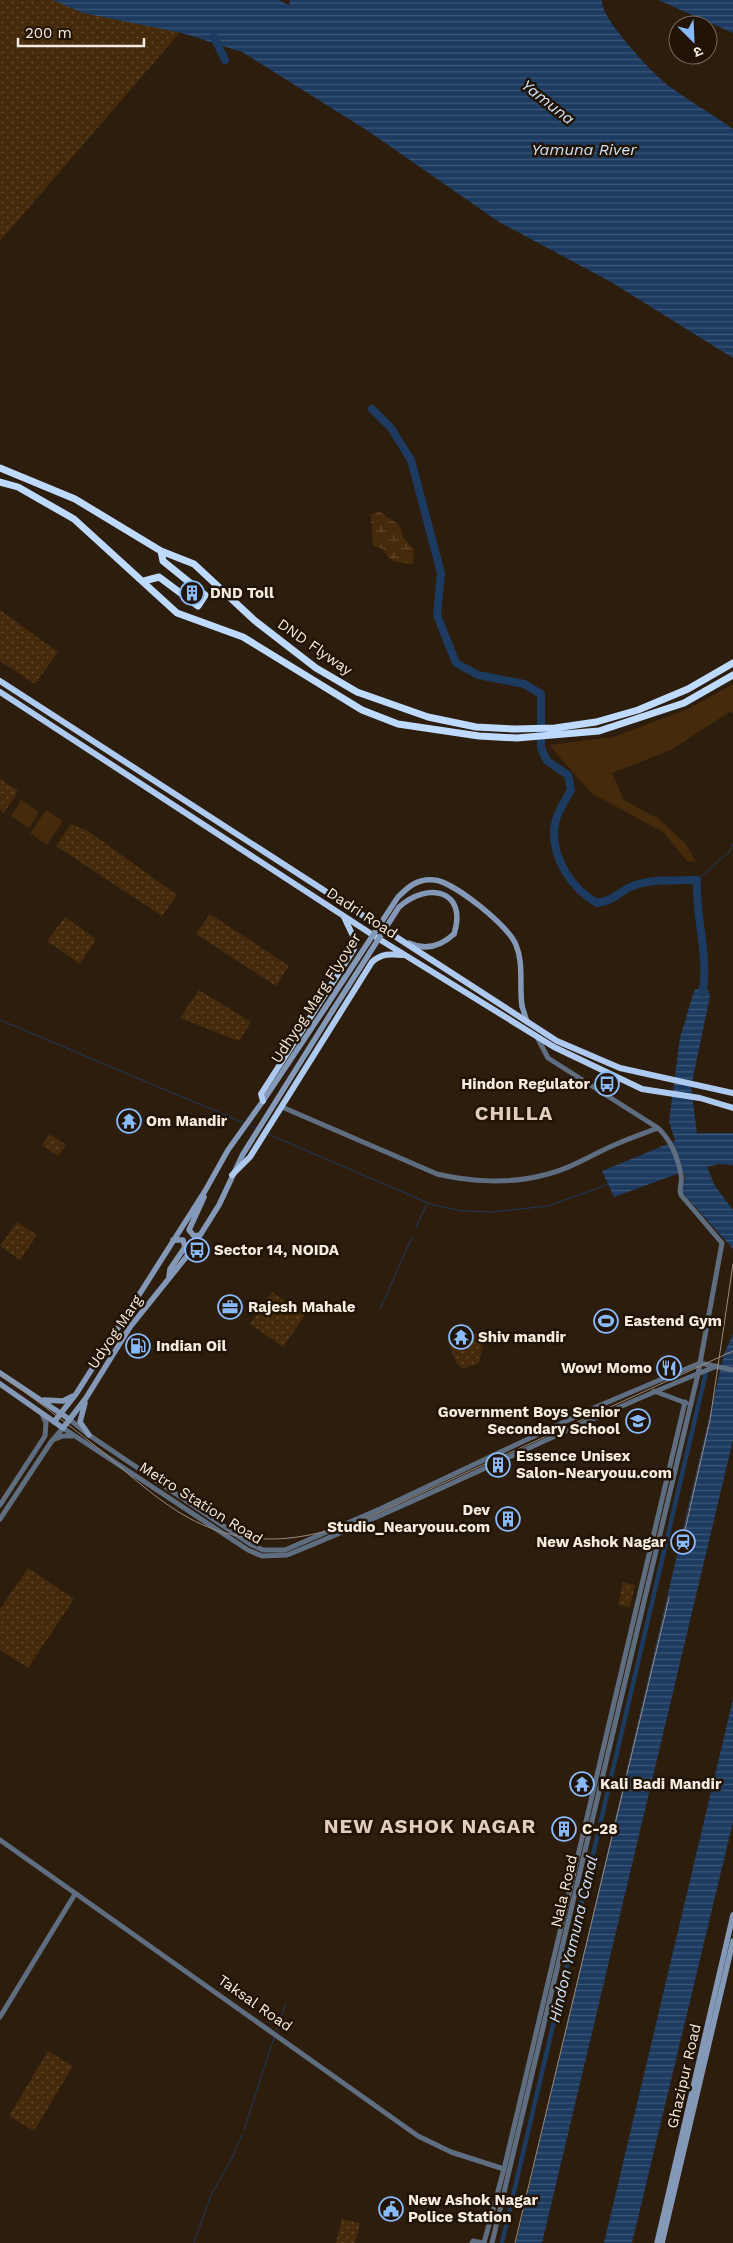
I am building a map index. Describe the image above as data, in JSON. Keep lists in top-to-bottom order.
{
  "streets": {
    "highway": ["DND Flyway", "Dadri Road"],
    "main road": ["Udhyog Marg Flyover", "Udyog Marg", "Ghazipur Road"],
    "street": ["Metro Station Road", "Nala Road", "Taksal Road"]
  },
  "crossings": [
    ["Dadri Road", "Udhyog Marg Flyover"],
    ["Udhyog Marg Flyover", "Udyog Marg"],
    ["Udyog Marg", "Metro Station Road"],
    ["Metro Station Road", "Nala Road"],
    ["Nala Road", "Taksal Road"]
  ],
  "districts": ["CHILLA", "NEW ASHOK NAGAR"],
  "water": ["Yamuna", "Yamuna River", "Hindon Yamuna Canal"],
  "places": {
    "building": [
      "DND Toll",
      "Essence Unisex Salon-Nearyouu.com",
      "Dev Studio_Nearyouu.com",
      "C-28"
    ],
    "bus stop": ["Hindon Regulator", "Sector 14, NOIDA"],
    "temple": ["Om Mandir", "Shiv mandir", "Kali Badi Mandir"],
    "office": ["Rajesh Mahale"],
    "sports": ["Eastend Gym"],
    "fuel station": ["Indian Oil"],
    "restaurant": ["Wow! Momo"],
    "school or university": ["Government Boys Senior Secondary School"],
    "station": ["New Ashok Nagar"],
    "public building": ["New Ashok Nagar Police Station"]
  },
  "scale_bar": "200 m",
  "north": "bottom right"
}
